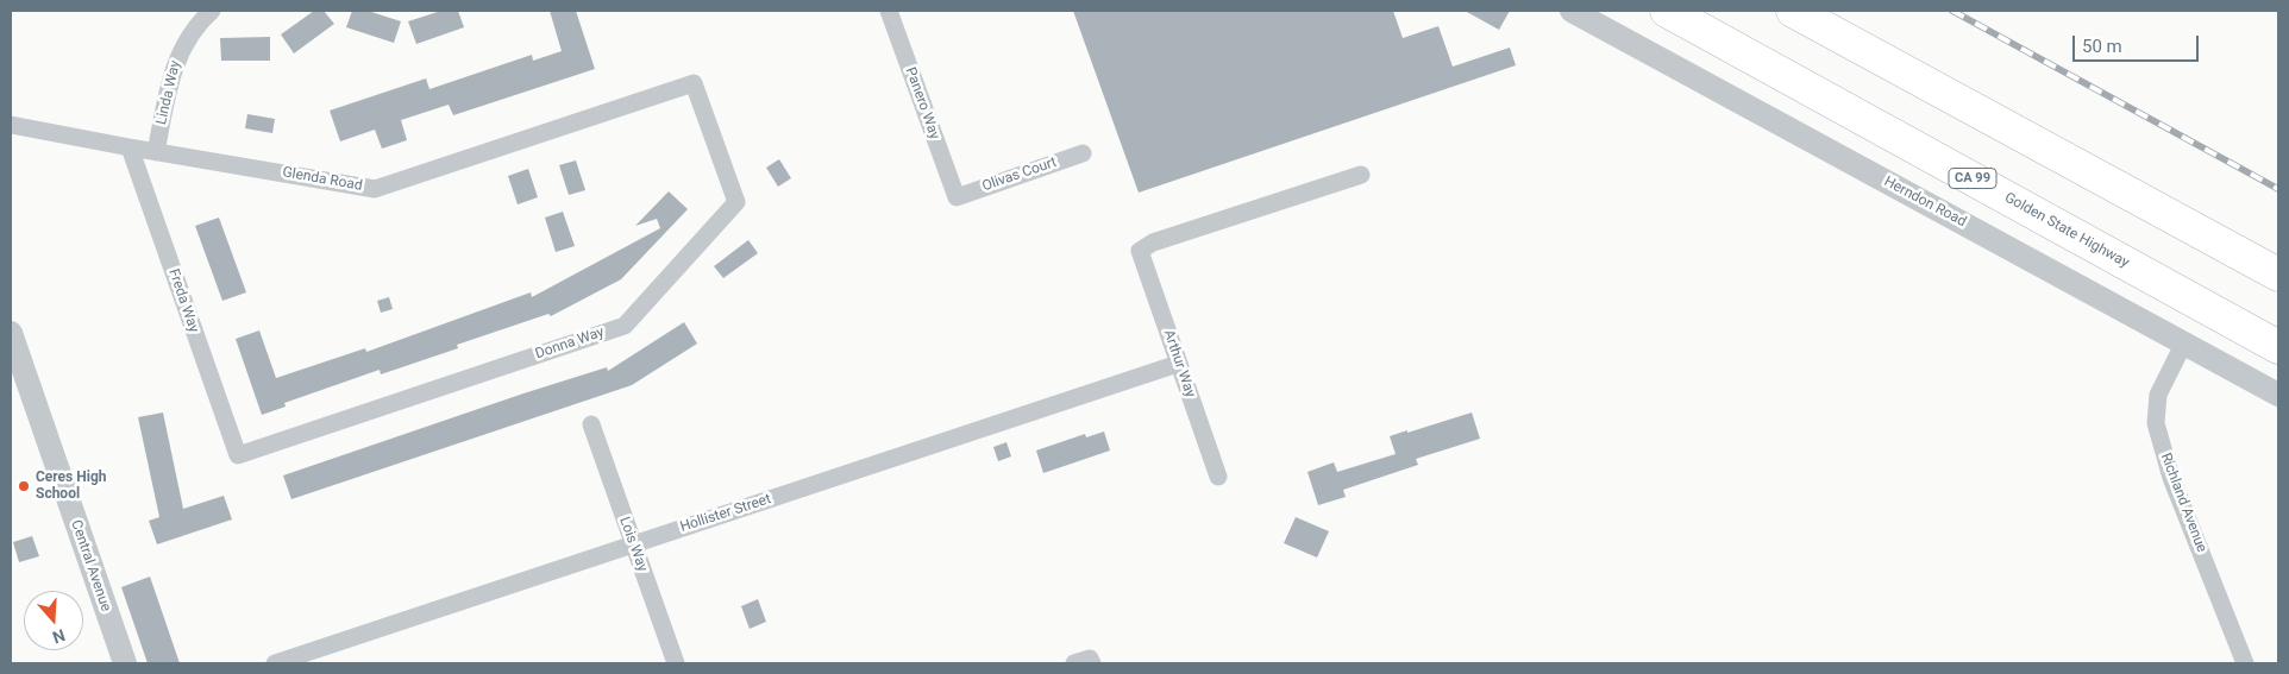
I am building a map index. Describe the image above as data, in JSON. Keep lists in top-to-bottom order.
{
  "streets": {
    "highway": ["CA 99", "Golden State Highway"],
    "street": [
      "Linda Way",
      "Panero Way",
      "Olivas Court",
      "Glenda Road",
      "Herndon Road",
      "Freda Way",
      "Donna Way",
      "Arthur Way",
      "Richland Avenue",
      "Hollister Street",
      "Lois Way",
      "Central Avenue"
    ]
  },
  "crossings": [
    ["Linda Way", "Glenda Road"],
    ["Panero Way", "Olivas Court"],
    ["Glenda Road", "Freda Way"],
    ["Glenda Road", "Donna Way"],
    ["Herndon Road", "Richland Avenue"],
    ["Freda Way", "Donna Way"],
    ["Arthur Way", "Hollister Street"],
    ["Hollister Street", "Lois Way"]
  ],
  "places": ["Ceres High School"],
  "scale_bar": "50 m",
  "north": "bottom"
}
